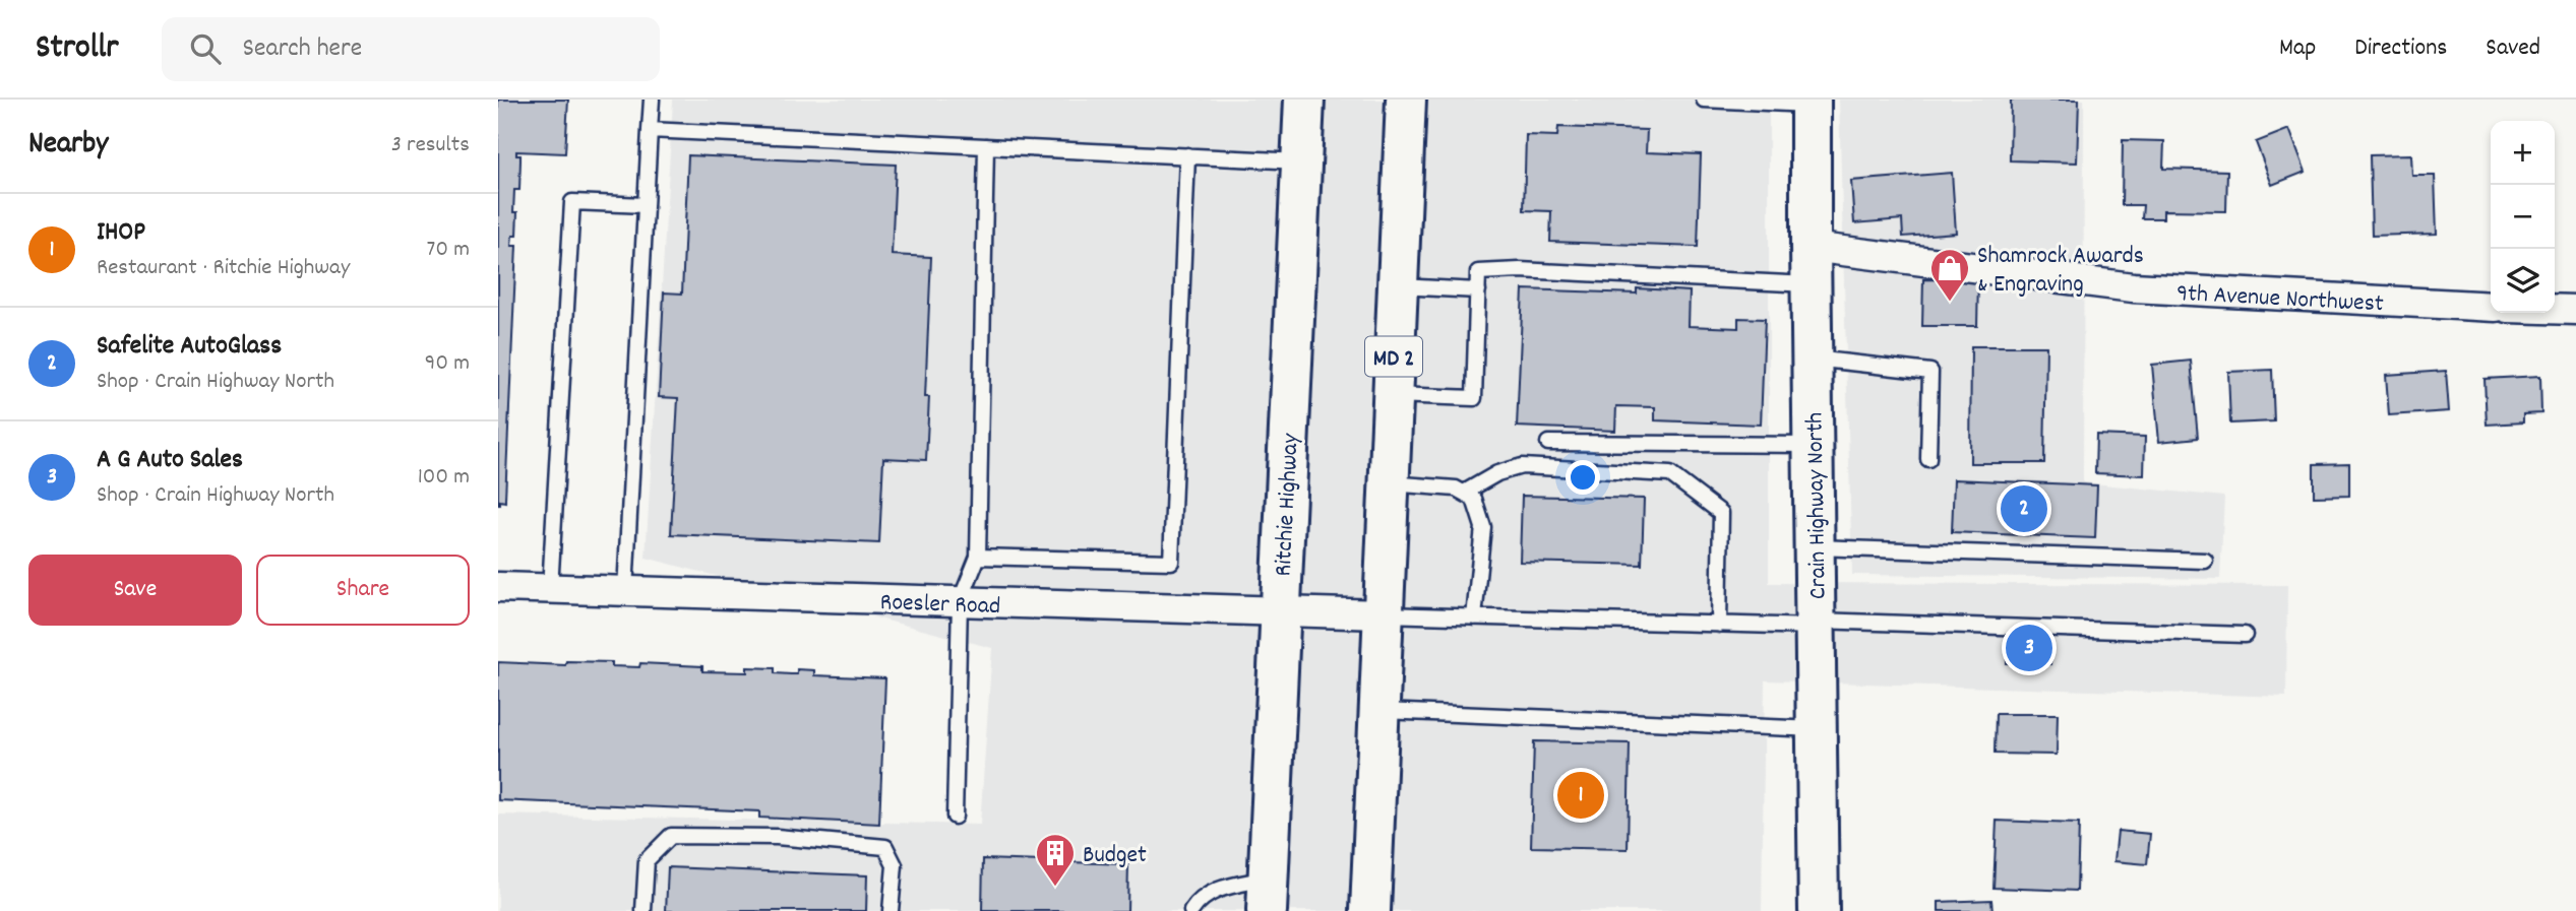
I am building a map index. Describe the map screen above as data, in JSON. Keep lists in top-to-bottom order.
{
  "streets": {
    "main road": ["MD 2", "Ritchie Highway", "Crain Highway North"],
    "street": ["9th Avenue Northwest", "Roesler Road"]
  },
  "crossings": [
    ["9th Avenue Northwest", "Crain Highway North"],
    ["MD 2", "Roesler Road"],
    ["Ritchie Highway", "Roesler Road"]
  ],
  "places": {
    "shop": ["Shamrock Awards & Engraving"],
    "building": ["Budget"]
  },
  "page": {
    "header": "Strollr",
    "search": "Search here",
    "nav": ["Map", "Directions", "Saved"],
    "heading": ["Nearby", "3 results"],
    "map_buttons": ["+", "−"],
    "list": [
      {
        "mark": "1",
        "name": "IHOP",
        "note": "Restaurant · Ritchie Highway",
        "value": "70 m"
      },
      {
        "mark": "2",
        "name": "Safelite AutoGlass",
        "note": "Shop · Crain Highway North",
        "value": "90 m"
      },
      {
        "mark": "3",
        "name": "A G Auto Sales",
        "note": "Shop · Crain Highway North",
        "value": "100 m"
      }
    ],
    "pins": ["2", "3", "1"],
    "buttons": ["Save", "Share"]
  }
}
